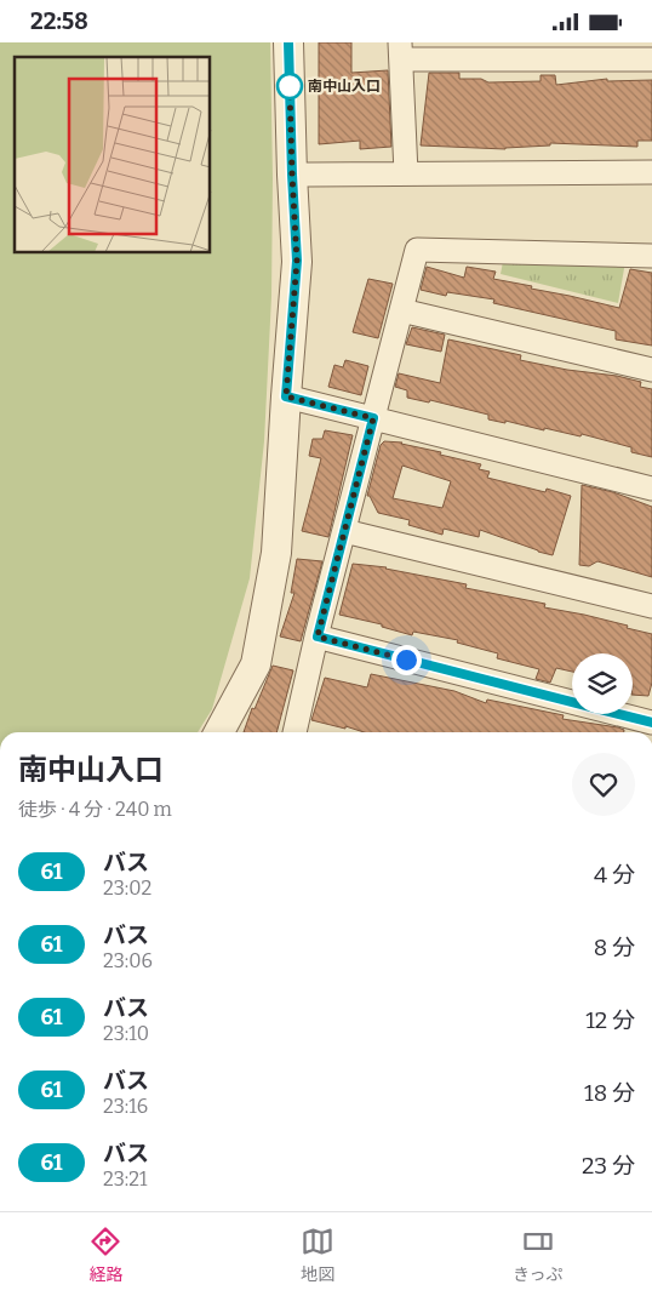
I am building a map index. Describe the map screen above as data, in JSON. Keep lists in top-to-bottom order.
{
  "places": ["南中山入口"],
  "lines": ["bus line 61"],
  "page": {
    "status": "22:58",
    "heading": ["南中山入口", "徒歩 · 4 分 · 240 m"],
    "list": [
      {
        "mark": "61",
        "name": "バス",
        "note": "23:02",
        "value": "4 分"
      },
      {
        "mark": "61",
        "name": "バス",
        "note": "23:06",
        "value": "8 分"
      },
      {
        "mark": "61",
        "name": "バス",
        "note": "23:10",
        "value": "12 分"
      },
      {
        "mark": "61",
        "name": "バス",
        "note": "23:16",
        "value": "18 分"
      },
      {
        "mark": "61",
        "name": "バス",
        "note": "23:21",
        "value": "23 分"
      }
    ],
    "tabs": ["経路", "地図", "きっぷ"]
  }
}
